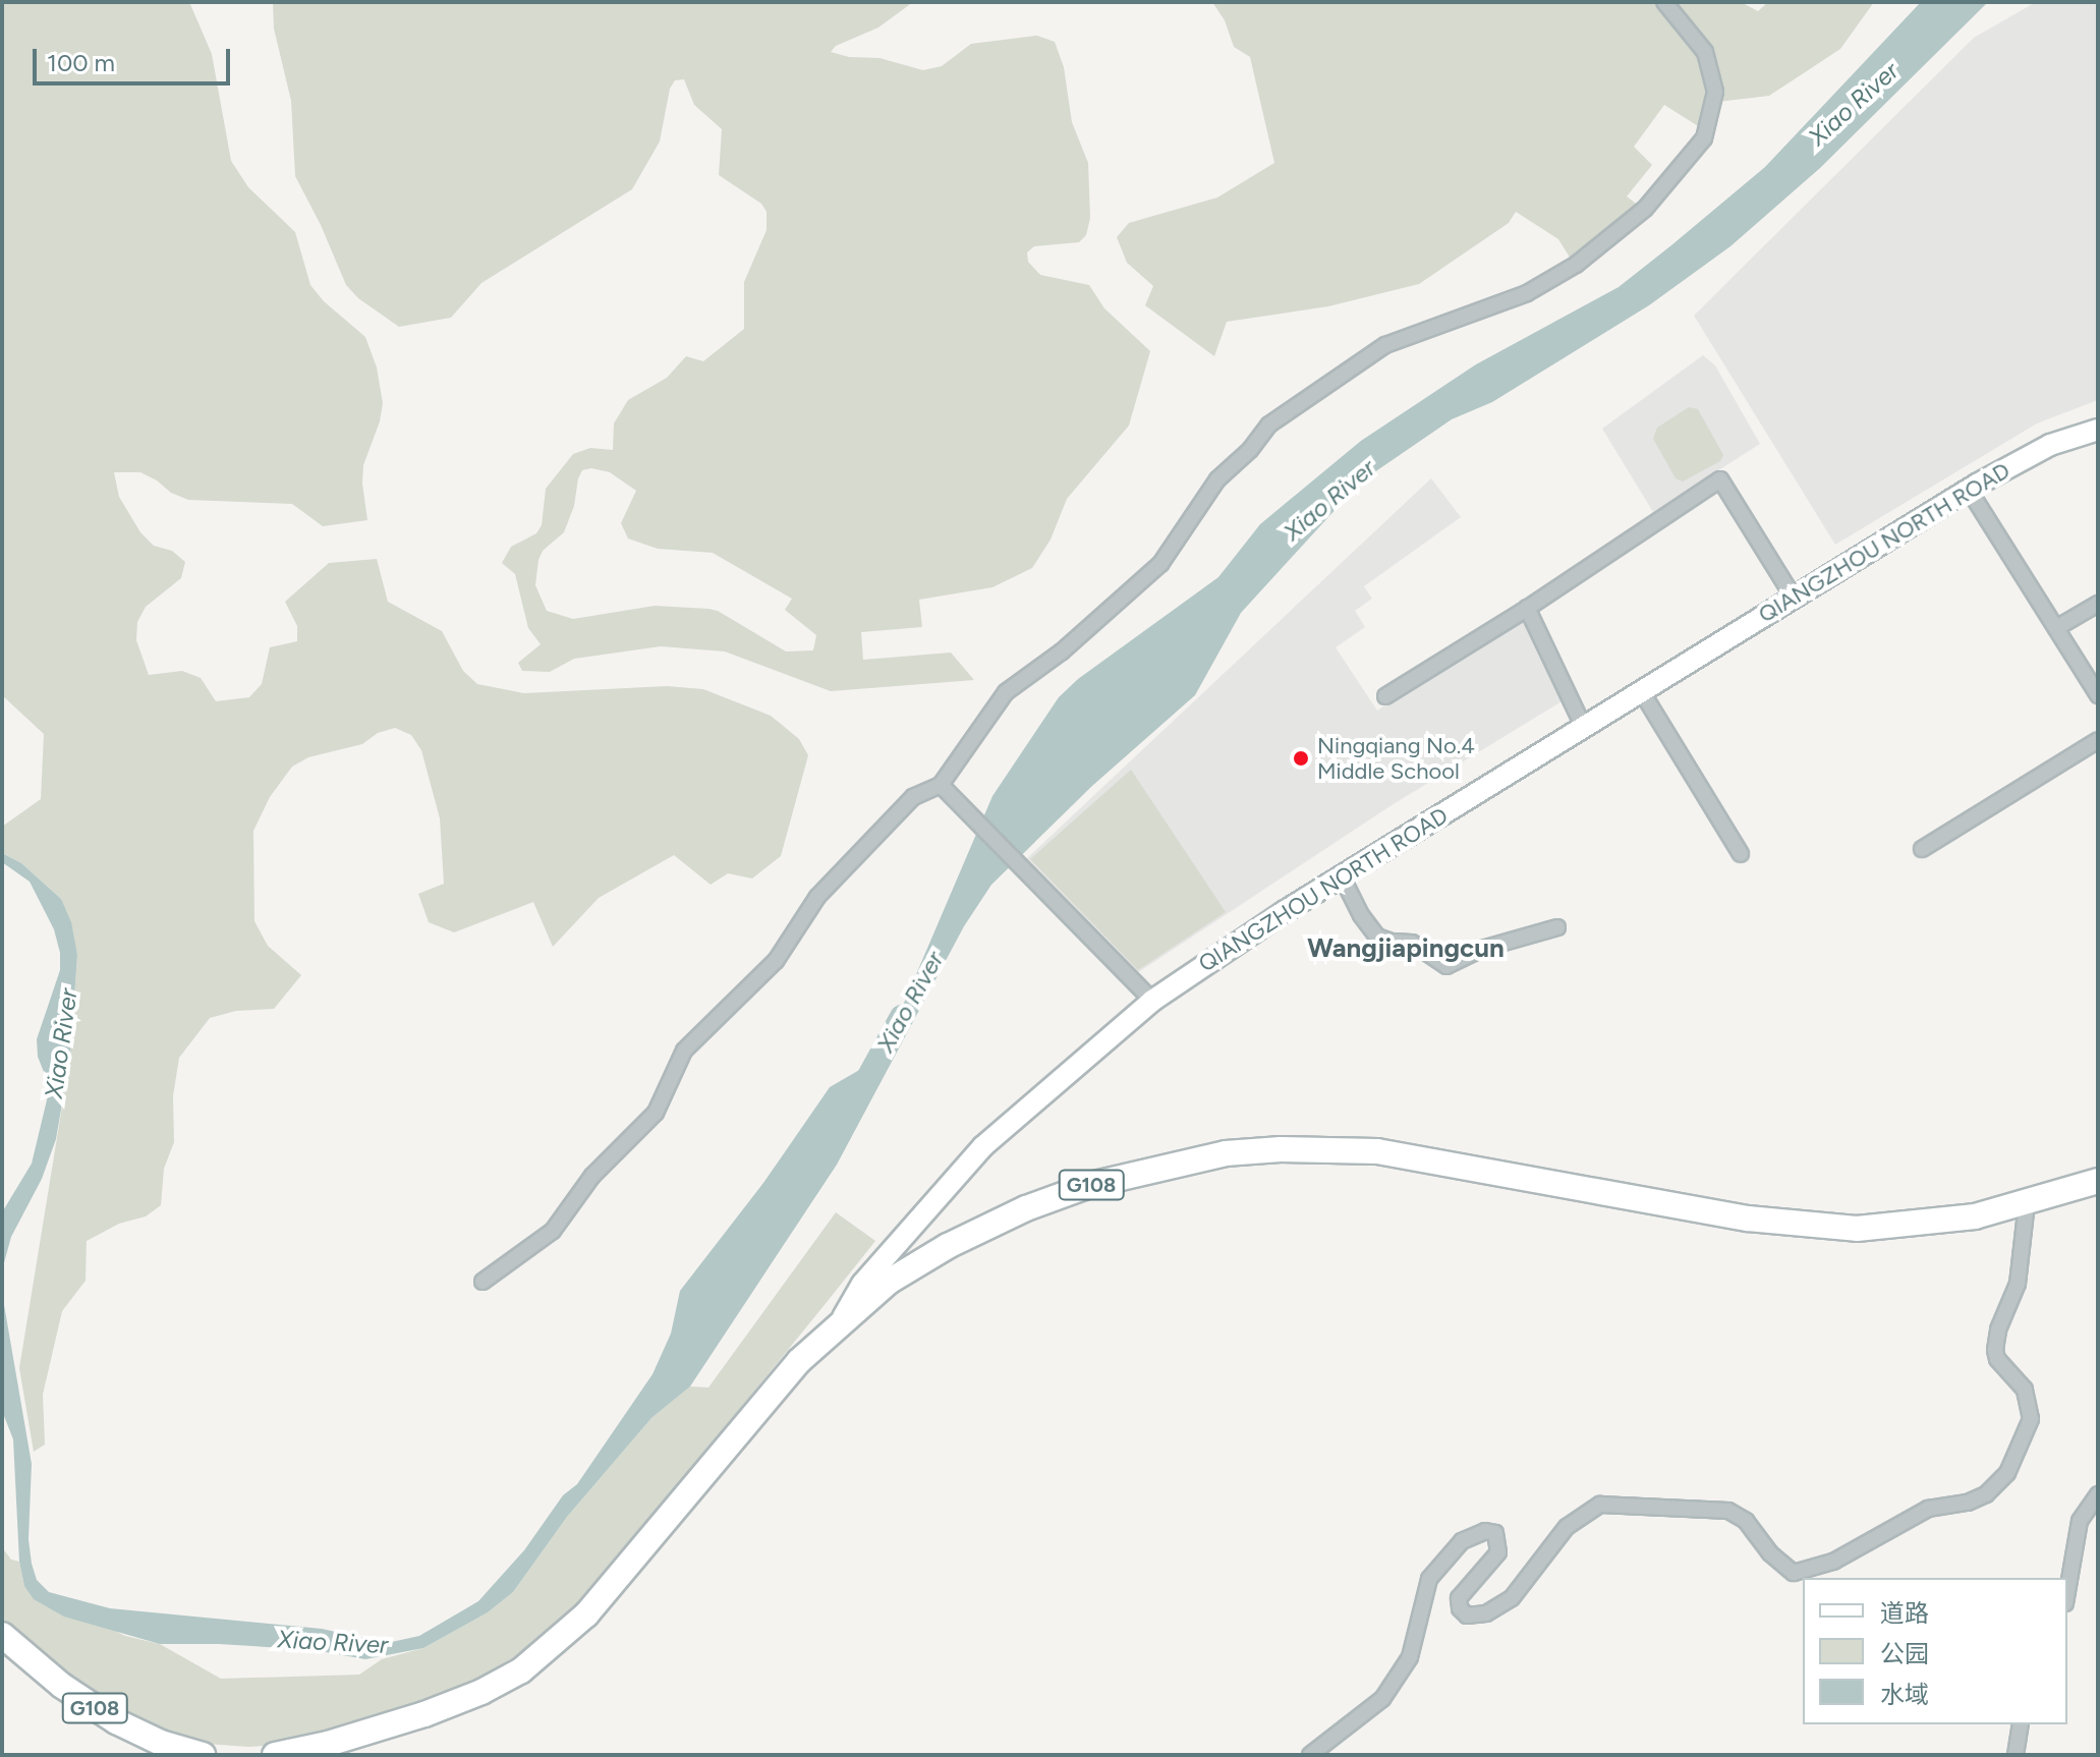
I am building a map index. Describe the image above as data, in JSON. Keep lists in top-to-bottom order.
{
  "streets": {
    "highway": ["G108"],
    "main road": ["QIANGZHOU NORTH ROAD"]
  },
  "crossings": [
    ["QIANGZHOU NORTH ROAD", "G108"]
  ],
  "districts": ["Wangjiapingcun"],
  "water": ["Xiao River"],
  "places": ["Ningqiang No.4 Middle School"],
  "legend": ["道路", "公园", "水域"],
  "scale_bar": "100 m"
}
